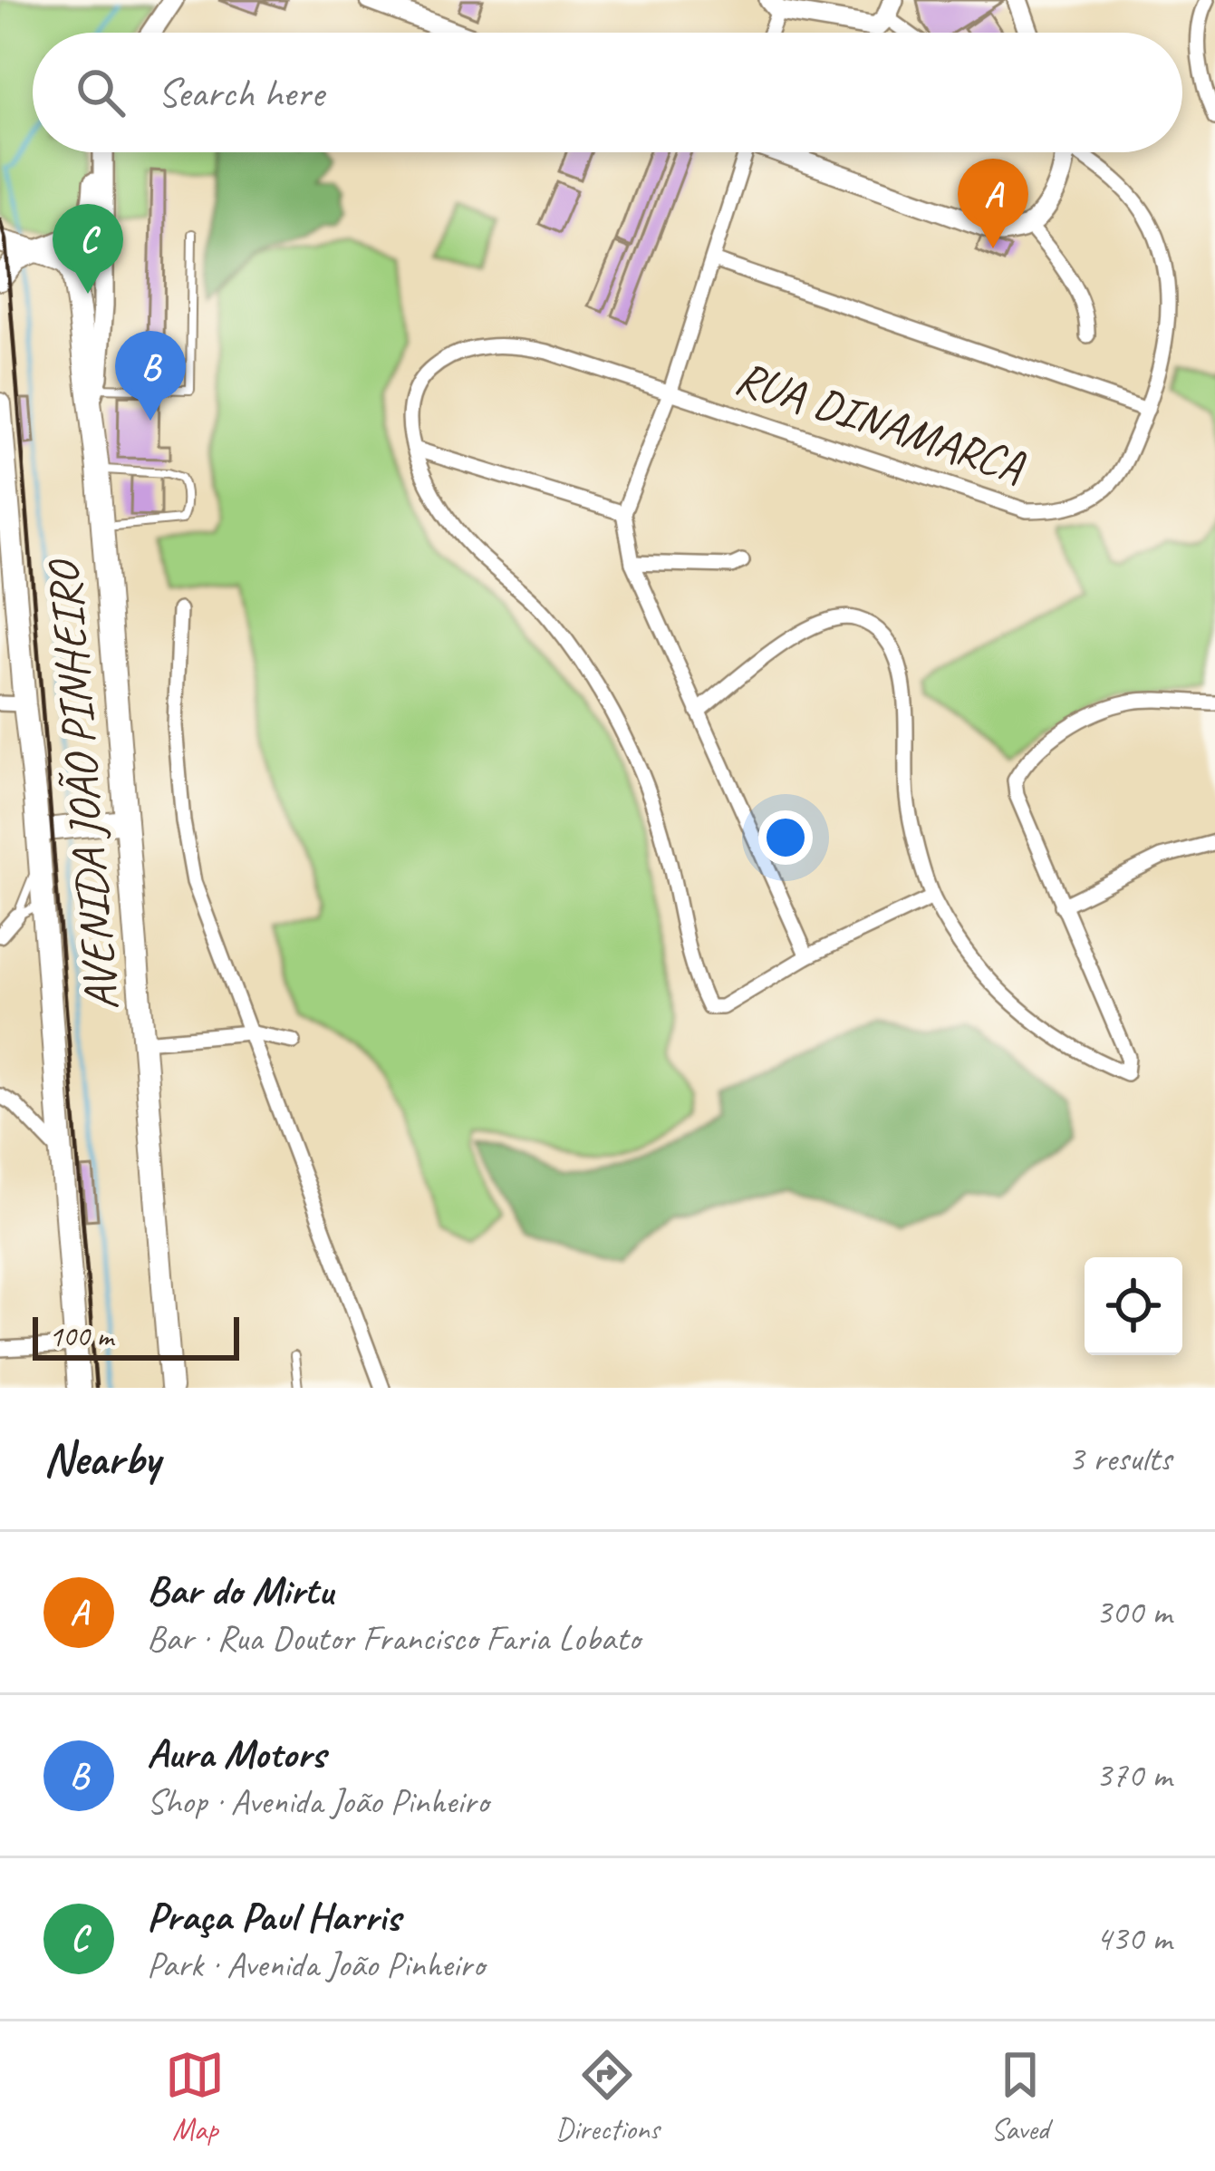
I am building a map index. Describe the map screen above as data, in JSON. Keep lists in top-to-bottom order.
{
  "streets": {
    "main road": ["AVENIDA JOÃO PINHEIRO"],
    "street": ["RUA DINAMARCA"]
  },
  "scale_bar": "100 m",
  "page": {
    "search": "Search here",
    "pins": ["A", "C", "B"],
    "scale": "100 m",
    "heading": ["Nearby", "3 results"],
    "list": [
      {
        "mark": "A",
        "name": "Bar do Mirtu",
        "note": "Bar · Rua Doutor Francisco Faria Lobato",
        "value": "300 m"
      },
      {
        "mark": "B",
        "name": "Aura Motors",
        "note": "Shop · Avenida João Pinheiro",
        "value": "370 m"
      },
      {
        "mark": "C",
        "name": "Praça Paul Harris",
        "note": "Park · Avenida João Pinheiro",
        "value": "430 m"
      }
    ],
    "nav": ["Map", "Directions", "Saved"]
  }
}
